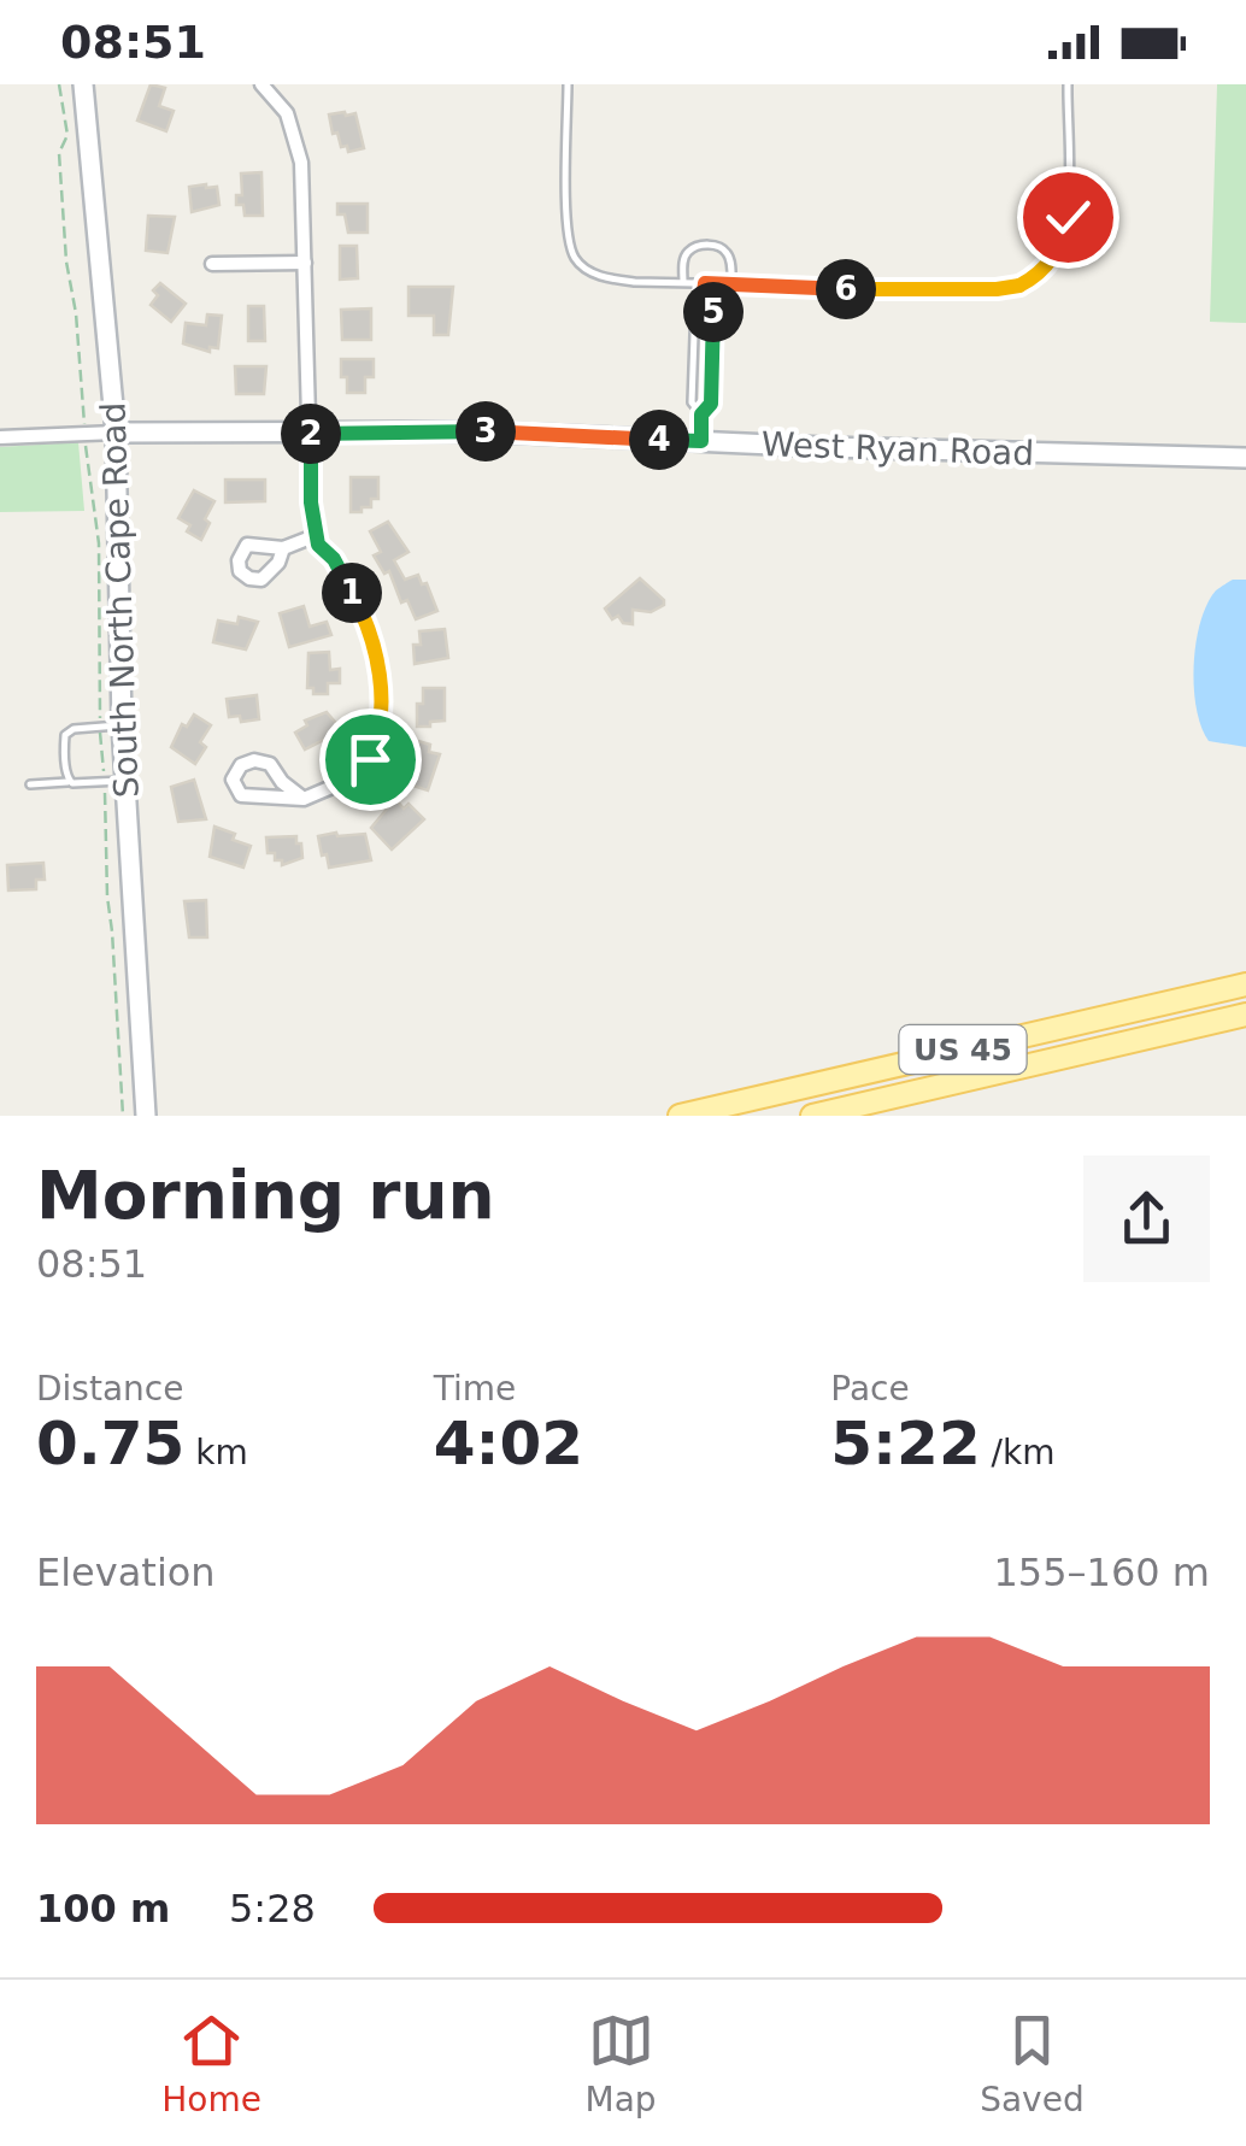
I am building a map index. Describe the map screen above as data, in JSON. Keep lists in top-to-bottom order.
{
  "streets": {
    "main road": ["US 45"],
    "street": ["West Ryan Road", "South North Cape Road"]
  },
  "crossings": [
    ["West Ryan Road", "South North Cape Road"]
  ],
  "page": {
    "status": "08:51",
    "pins": [
      "6",
      "5",
      "3",
      "2",
      "4",
      "1"
    ],
    "heading": ["Morning run", "08:51"],
    "stats": [
      ["Distance", "0.75 km"],
      ["Time", "4:02"],
      ["Pace", "5:22 /km"]
    ],
    "chart": ["Elevation", "155–160 m"],
    "list": [
      {
        "name": "100 m",
        "note": "5:28"
      }
    ],
    "tabs": ["Home", "Map", "Saved"]
  }
}
